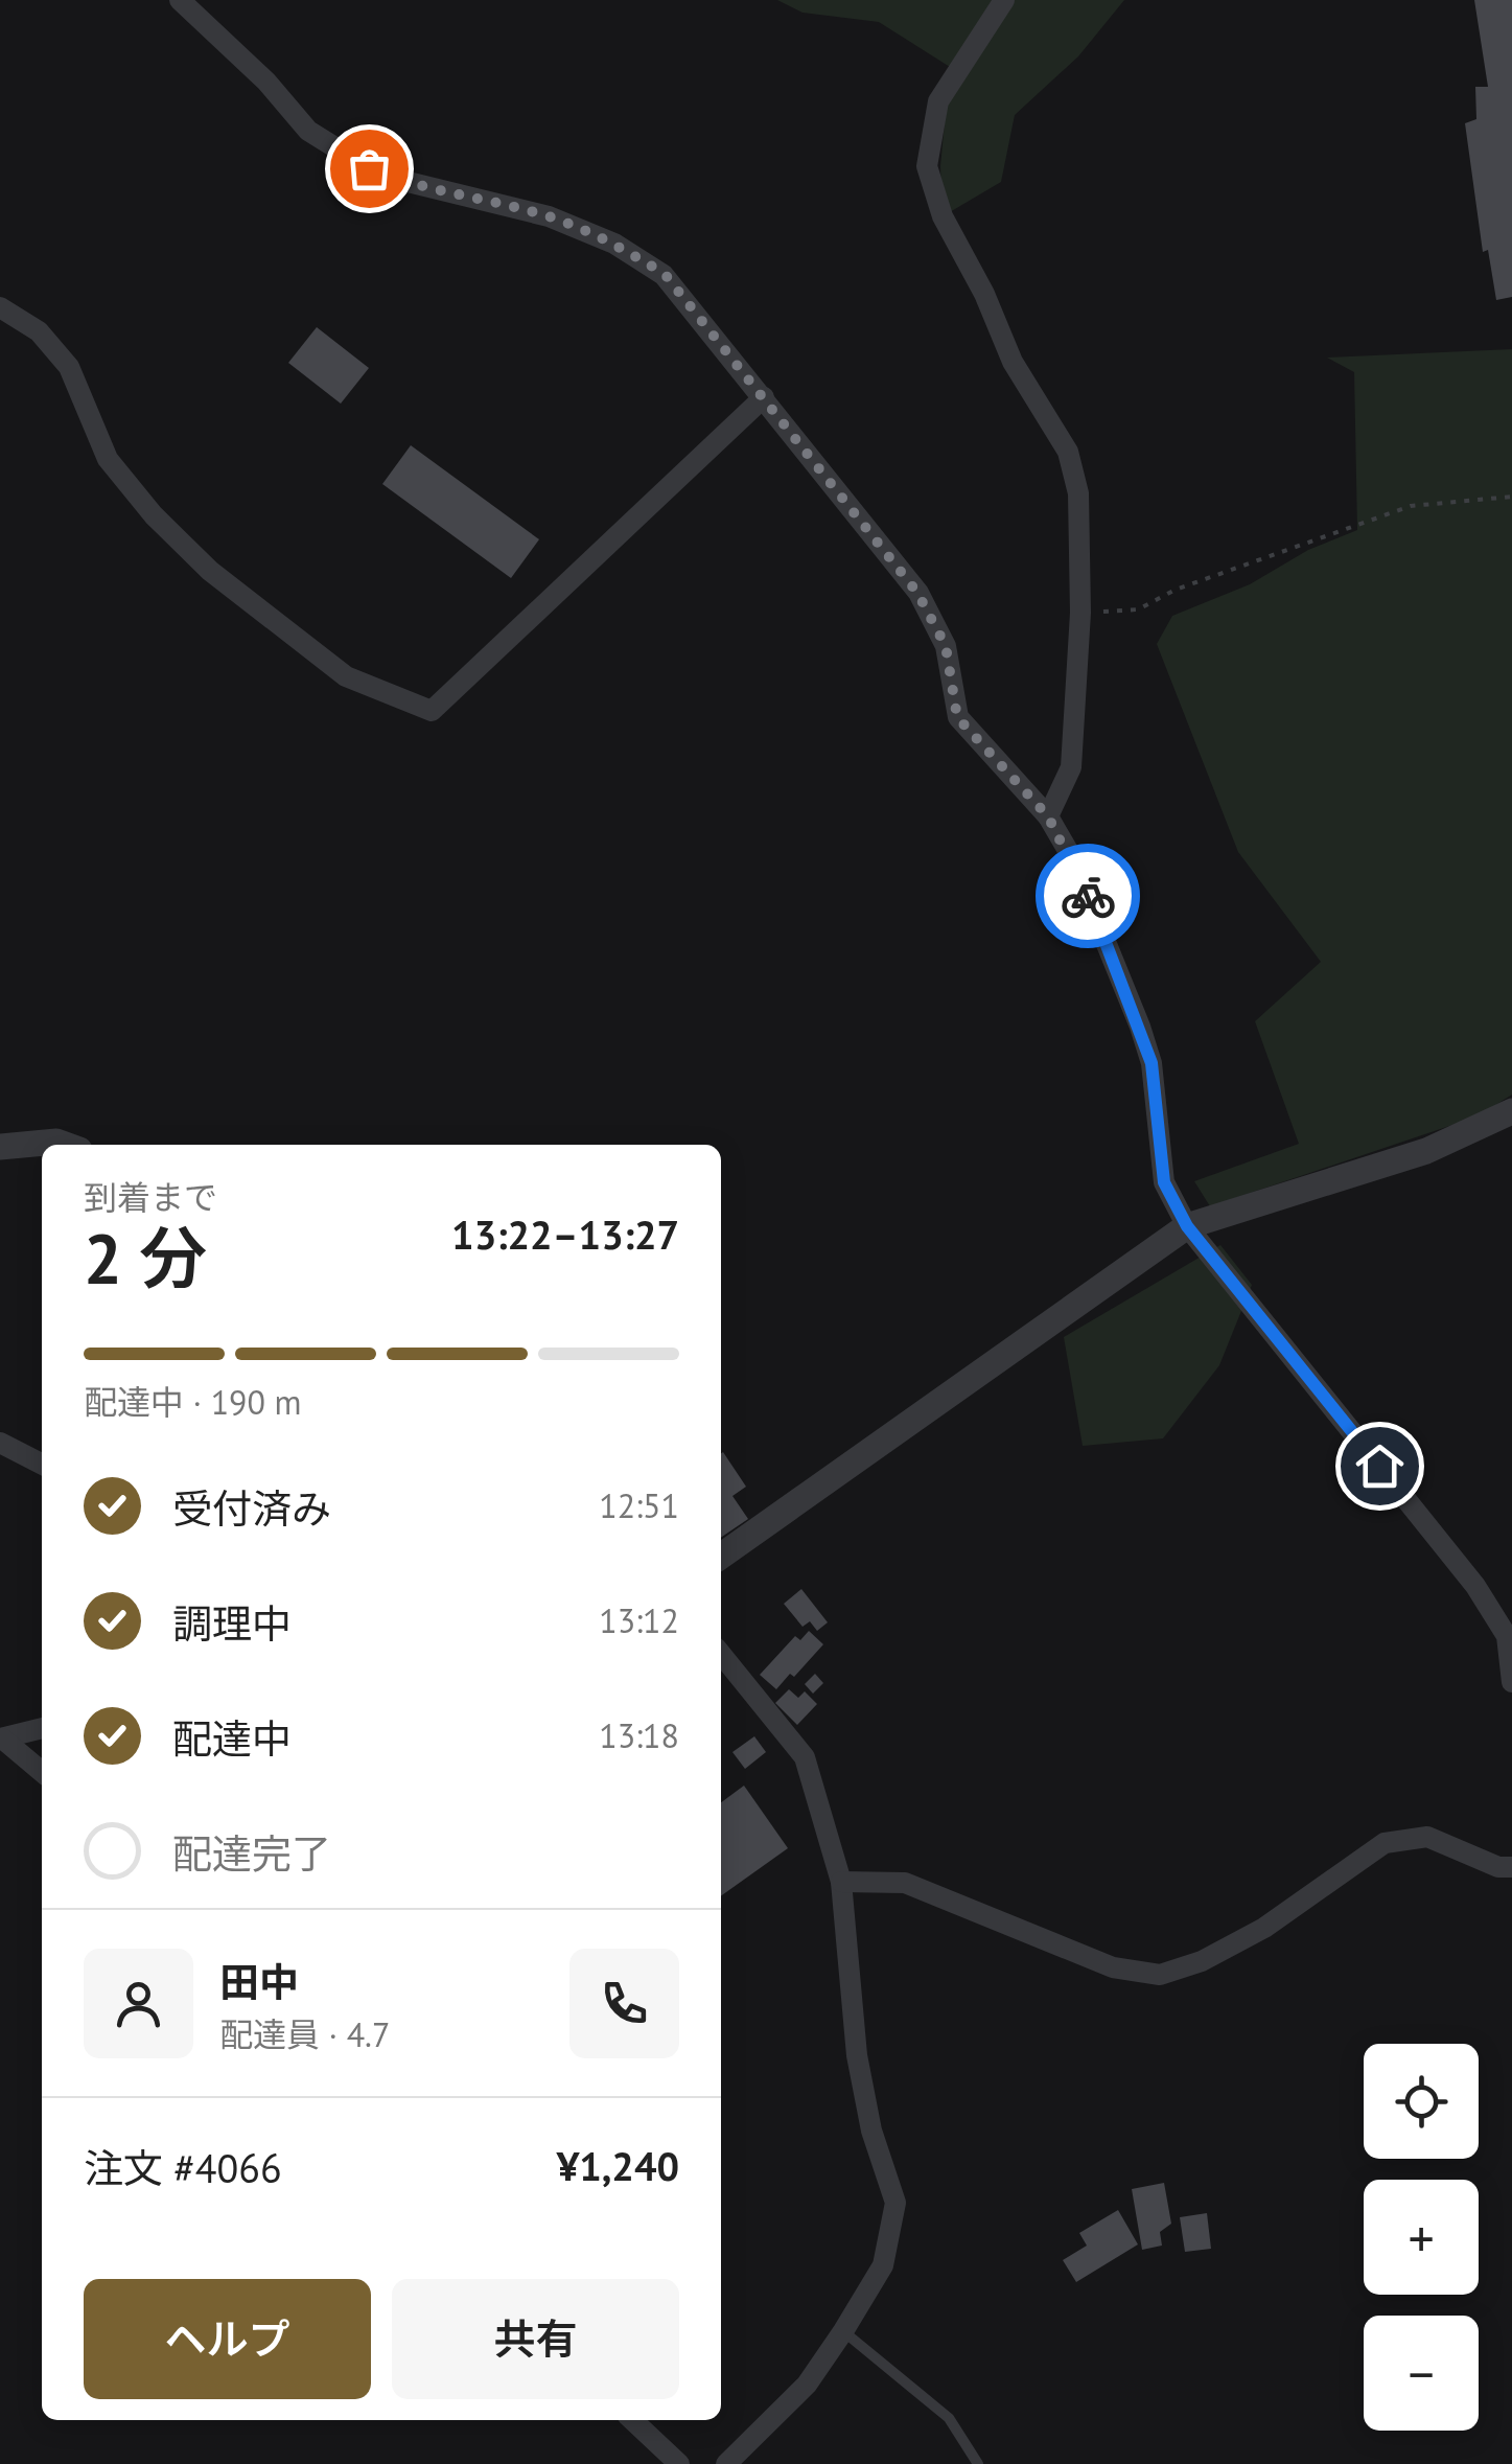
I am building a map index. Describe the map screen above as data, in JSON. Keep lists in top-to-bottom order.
{
  "page": {
    "heading": ["2 分", "到着まで", "13:22–13:27"],
    "panel": [
      "田中",
      "配達員 · 4.7",
      "注文 #4066",
      "¥1,240"
    ],
    "bar": "配達中 · 190 m",
    "list": [
      ["受付済み", "12:51"],
      ["調理中", "13:12"],
      ["配達中", "13:18"],
      "配達完了"
    ],
    "map_buttons": ["+", "−"],
    "buttons": ["ヘルプ", "共有"]
  }
}
